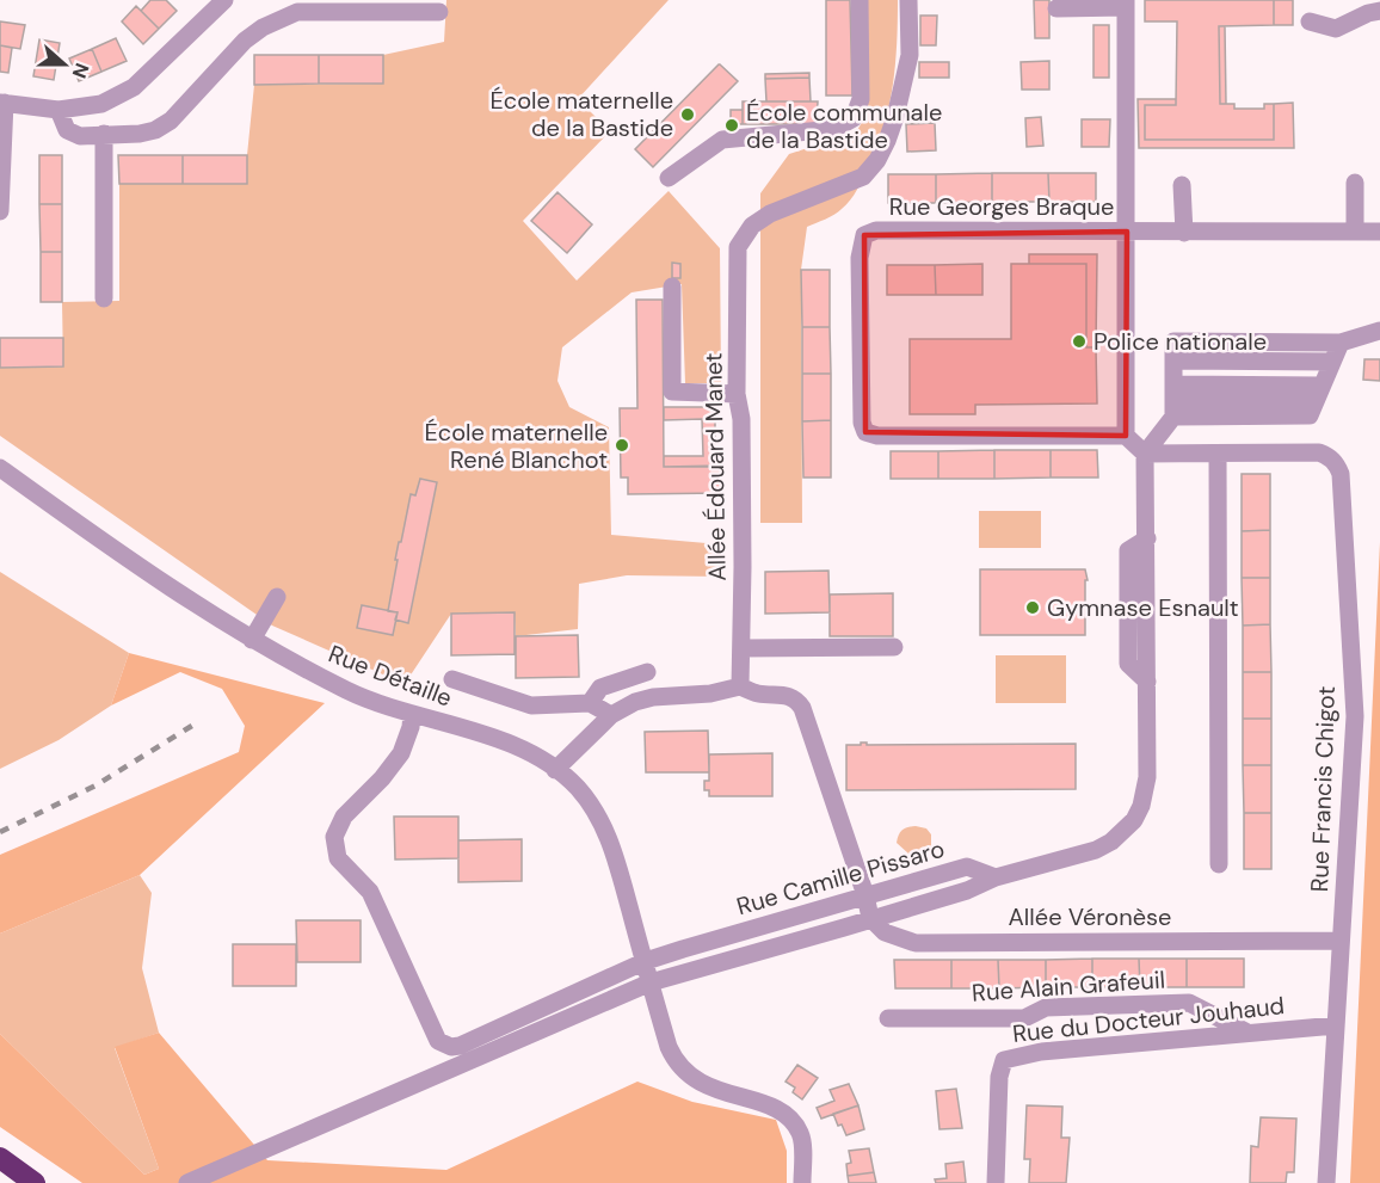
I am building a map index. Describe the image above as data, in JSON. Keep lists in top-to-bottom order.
{
  "streets": {
    "street": [
      "Rue Georges Braque",
      "Allée Édouard Manet",
      "Rue Détaille",
      "Rue Francis Chigot",
      "Rue Camille Pissaro",
      "Allée Véronèse",
      "Rue Alain Grafeuil",
      "Rue du Docteur Jouhaud"
    ]
  },
  "crossings": [
    ["Rue Détaille", "Rue Camille Pissaro"],
    ["Rue Francis Chigot", "Allée Véronèse"],
    ["Rue Francis Chigot", "Rue du Docteur Jouhaud"],
    ["Rue Alain Grafeuil", "Rue du Docteur Jouhaud"]
  ],
  "places": [
    "École maternelle de la Bastide",
    "École communale de la Bastide",
    "Police nationale",
    "École maternelle René Blanchot",
    "Gymnase Esnault"
  ],
  "north": "right"
}
